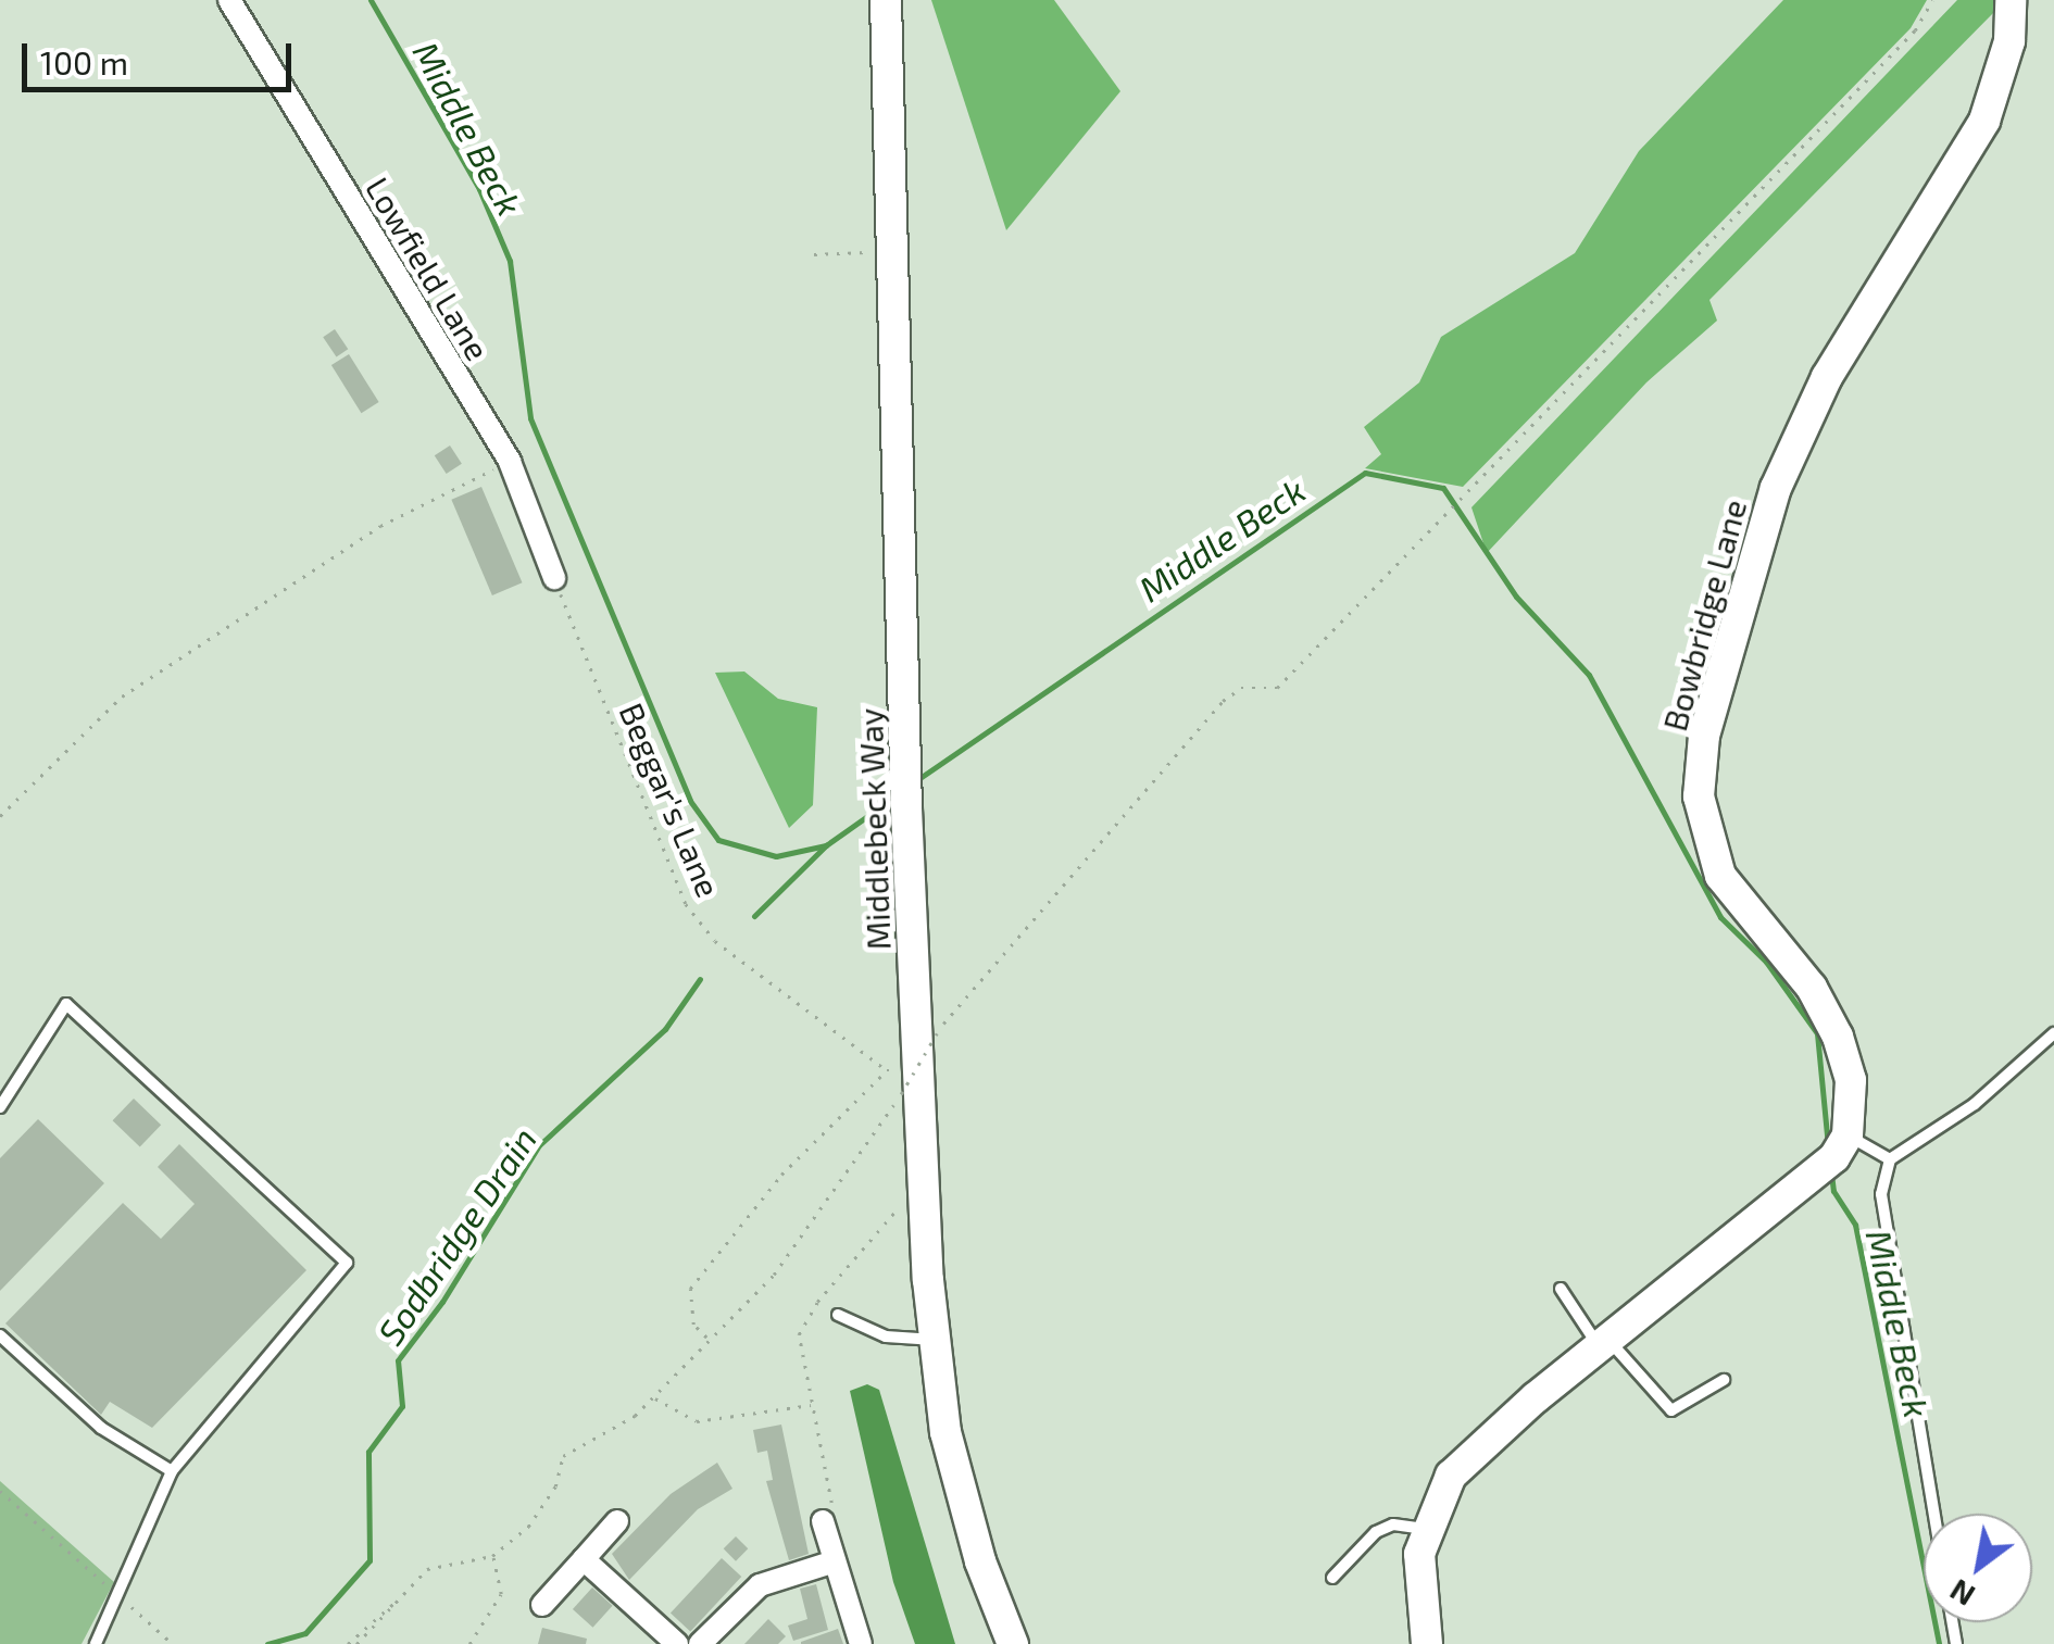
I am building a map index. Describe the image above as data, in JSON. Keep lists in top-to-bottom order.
{
  "streets": {
    "street": ["Lowfield Lane", "Bowbridge Lane", "Middlebeck Way"],
    "path": ["Beggar's Lane"]
  },
  "crossings": [
    ["Lowfield Lane", "Beggar's Lane"]
  ],
  "water": ["Middle Beck", "Sodbridge Drain"],
  "scale_bar": "100 m",
  "north": "bottom left"
}
